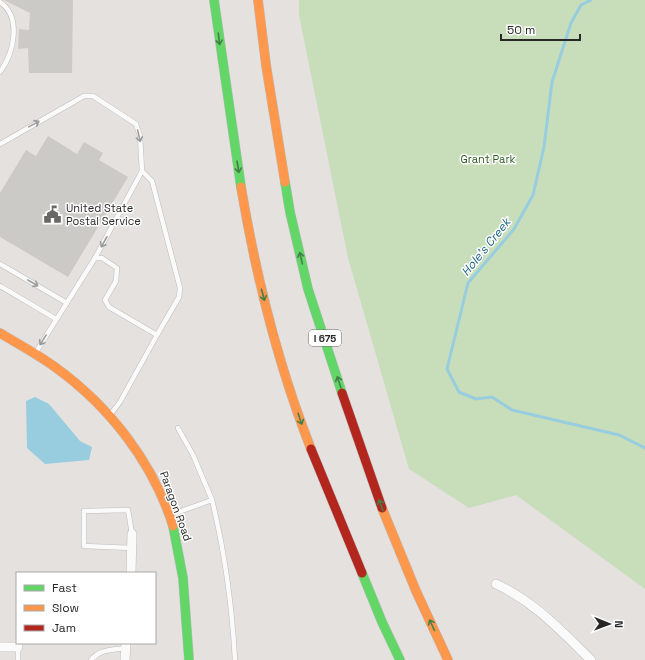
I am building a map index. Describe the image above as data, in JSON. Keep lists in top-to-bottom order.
{
  "streets": {
    "main road": ["I 675", "Paragon Road"]
  },
  "water": ["Hole's Creek"],
  "parks": ["Grant Park"],
  "places": {
    "public building": ["United State Postal Service"]
  },
  "legend": ["Fast", "Slow", "Jam"],
  "scale_bar": "50 m",
  "north": "right"
}
